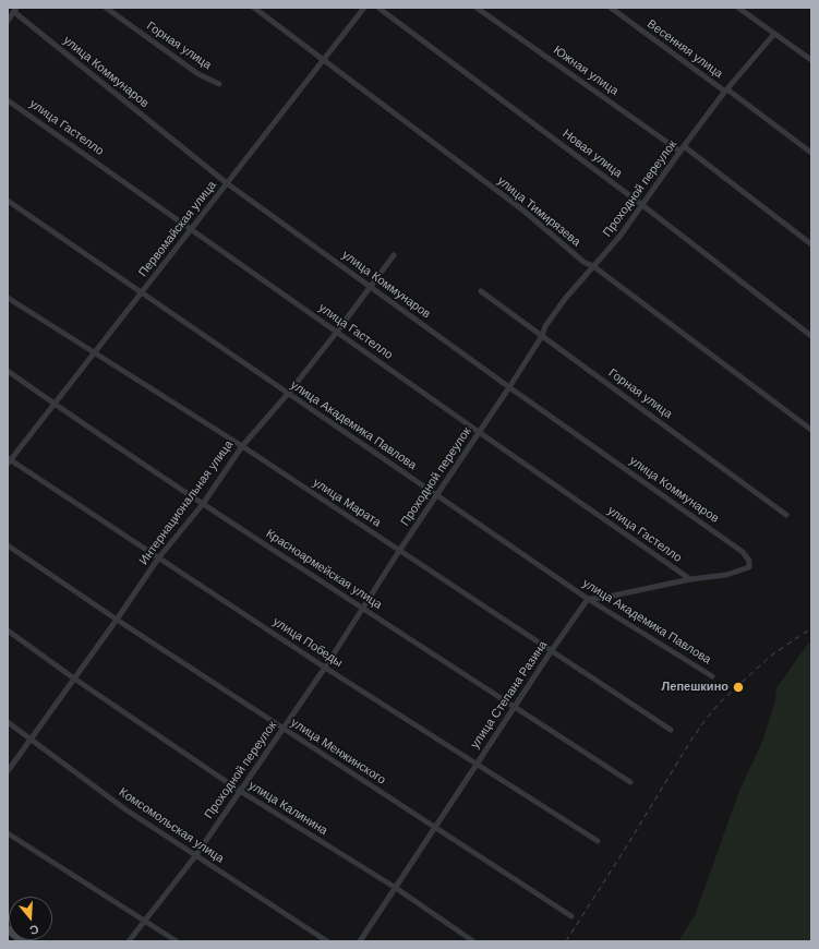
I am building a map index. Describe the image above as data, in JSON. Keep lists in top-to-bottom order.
{
  "streets": {
    "street": [
      "Горная улица",
      "Весенняя улица",
      "Южная улица",
      "улица Коммунаров",
      "улица Гастелло",
      "Новая улица",
      "Проходной переулок",
      "улица Тимирязева",
      "Первомайская улица",
      "улица Академика Павлова",
      "Интернациональная улица",
      "улица Марата",
      "Красноармейская улица",
      "улица Победы",
      "улица Степана Разина",
      "улица Менжинского",
      "улица Калинина",
      "Комсомольская улица"
    ]
  },
  "crossings": [
    ["Горная улица", "Проходной переулок"],
    ["Весенняя улица", "Проходной переулок"],
    ["Южная улица", "Проходной переулок"],
    ["улица Коммунаров", "улица Гастелло"],
    ["улица Коммунаров", "Проходной переулок"],
    ["улица Коммунаров", "Первомайская улица"],
    ["улица Коммунаров", "Интернациональная улица"],
    ["улица Гастелло", "Проходной переулок"],
    ["улица Гастелло", "Первомайская улица"],
    ["улица Гастелло", "Интернациональная улица"],
    ["Новая улица", "Проходной переулок"],
    ["Проходной переулок", "улица Тимирязева"],
    ["Проходной переулок", "улица Академика Павлова"],
    ["Проходной переулок", "улица Марата"],
    ["Проходной переулок", "Красноармейская улица"],
    ["Проходной переулок", "улица Победы"],
    ["Проходной переулок", "улица Менжинского"],
    ["Проходной переулок", "улица Калинина"],
    ["Проходной переулок", "Комсомольская улица"],
    ["улица Тимирязева", "Первомайская улица"],
    ["Первомайская улица", "улица Академика Павлова"],
    ["Первомайская улица", "улица Марата"],
    ["Первомайская улица", "Красноармейская улица"],
    ["Первомайская улица", "улица Победы"],
    ["улица Академика Павлова", "Интернациональная улица"],
    ["улица Академика Павлова", "улица Степана Разина"],
    ["Интернациональная улица", "улица Марата"],
    ["Интернациональная улица", "Красноармейская улица"],
    ["Интернациональная улица", "улица Победы"],
    ["Интернациональная улица", "улица Менжинского"],
    ["Интернациональная улица", "улица Калинина"],
    ["Интернациональная улица", "Комсомольская улица"],
    ["улица Марата", "улица Степана Разина"],
    ["Красноармейская улица", "улица Степана Разина"],
    ["улица Победы", "улица Степана Разина"],
    ["улица Степана Разина", "улица Менжинского"],
    ["улица Степана Разина", "улица Калинина"]
  ],
  "places": ["Лепешкино"],
  "north": "bottom"
}
